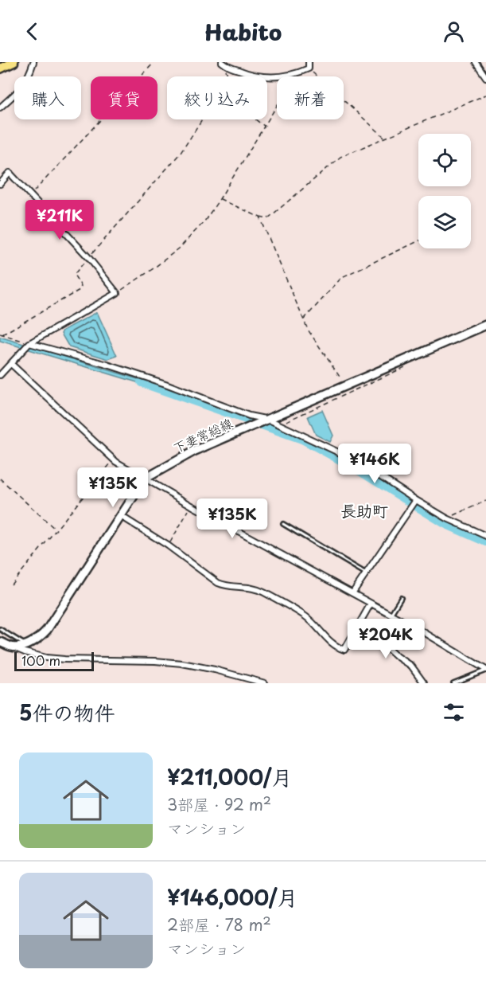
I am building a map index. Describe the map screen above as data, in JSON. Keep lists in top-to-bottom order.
{
  "streets": {
    "main road": ["下妻常総線"]
  },
  "districts": ["長助町"],
  "scale_bar": "100 m",
  "page": {
    "header": "Habito",
    "chip": [
      "購入",
      "賃貸",
      "絞り込み",
      "新着"
    ],
    "price": [
      "¥211K",
      "¥146K",
      "¥135K",
      "¥135K",
      "¥204K"
    ],
    "scale": "100 m",
    "heading": "5件の物件",
    "list": [
      {
        "name": "¥211,000/月",
        "note": "3部屋 · 92 m² · マンション"
      },
      {
        "name": "¥146,000/月",
        "note": "2部屋 · 78 m² · マンション"
      }
    ]
  }
}
